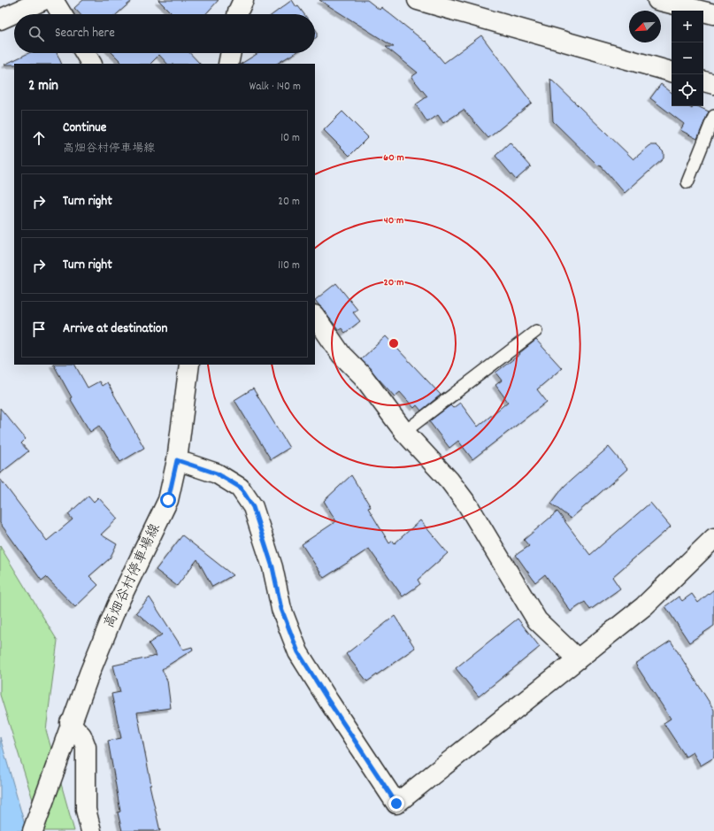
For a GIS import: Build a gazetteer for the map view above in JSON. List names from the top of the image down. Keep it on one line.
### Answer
{"streets":{"main road":["高畑谷村停車場線"]},"north":"bottom left","page":{"map_buttons":["+","−"],"search":"Search here","heading":["2 min","Walk · 140 m"],"list":[["Continue","高畑谷村停車場線","10 m"],["Turn right","20 m"],["Turn right","110 m"],"Arrive at destination"]},"rings":["60 m","40 m","20 m"]}
